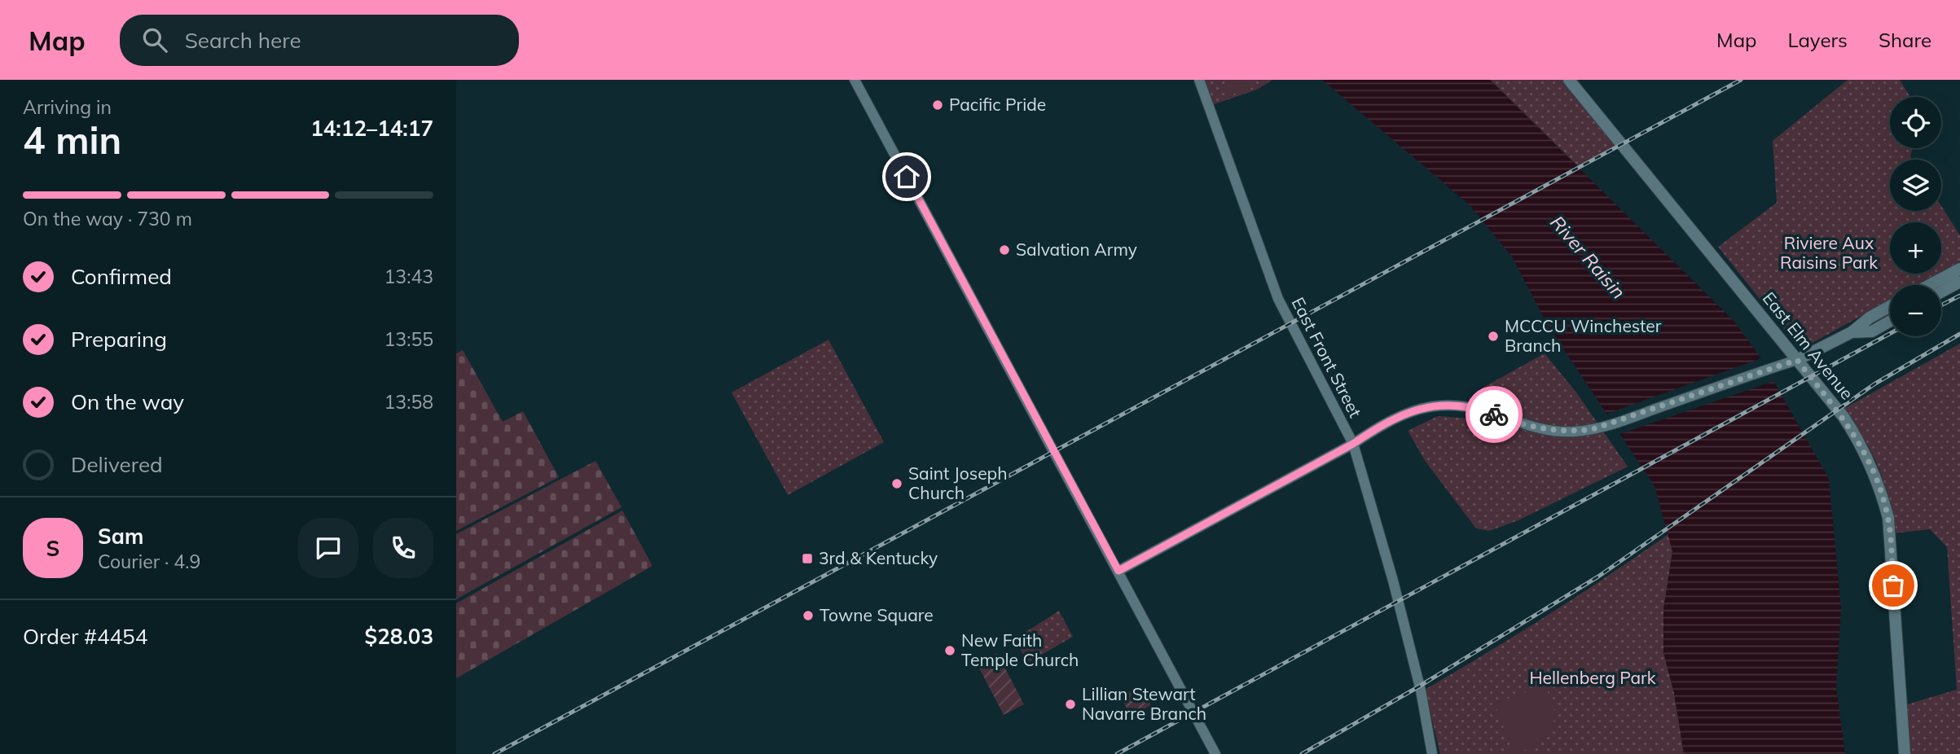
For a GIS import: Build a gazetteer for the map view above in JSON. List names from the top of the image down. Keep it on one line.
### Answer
{"streets":{"main road":["East Elm Avenue"],"street":["East Front Street"]},"water":["River Raisin"],"parks":["Riviere Aux Raisins Park","Hellenberg Park"],"places":{"other":["Pacific Pride","Salvation Army","MCCCU Winchester Branch","Saint Joseph Church","Towne Square","New Faith Temple Church","Lillian Stewart Navarre Branch"],"transit":["3rd & Kentucky"]},"page":{"header":"Map","search":"Search here","nav":["Map","Layers","Share"],"heading":["4 min","Arriving in","14:12–14:17"],"panel":["Sam","Courier · 4.9","Order #4454","$28.03"],"map_buttons":["+","−"],"bar":"On the way · 730 m","list":[["Confirmed","13:43"],["Preparing","13:55"],["On the way","13:58"],"Delivered"],"round":"S"}}
